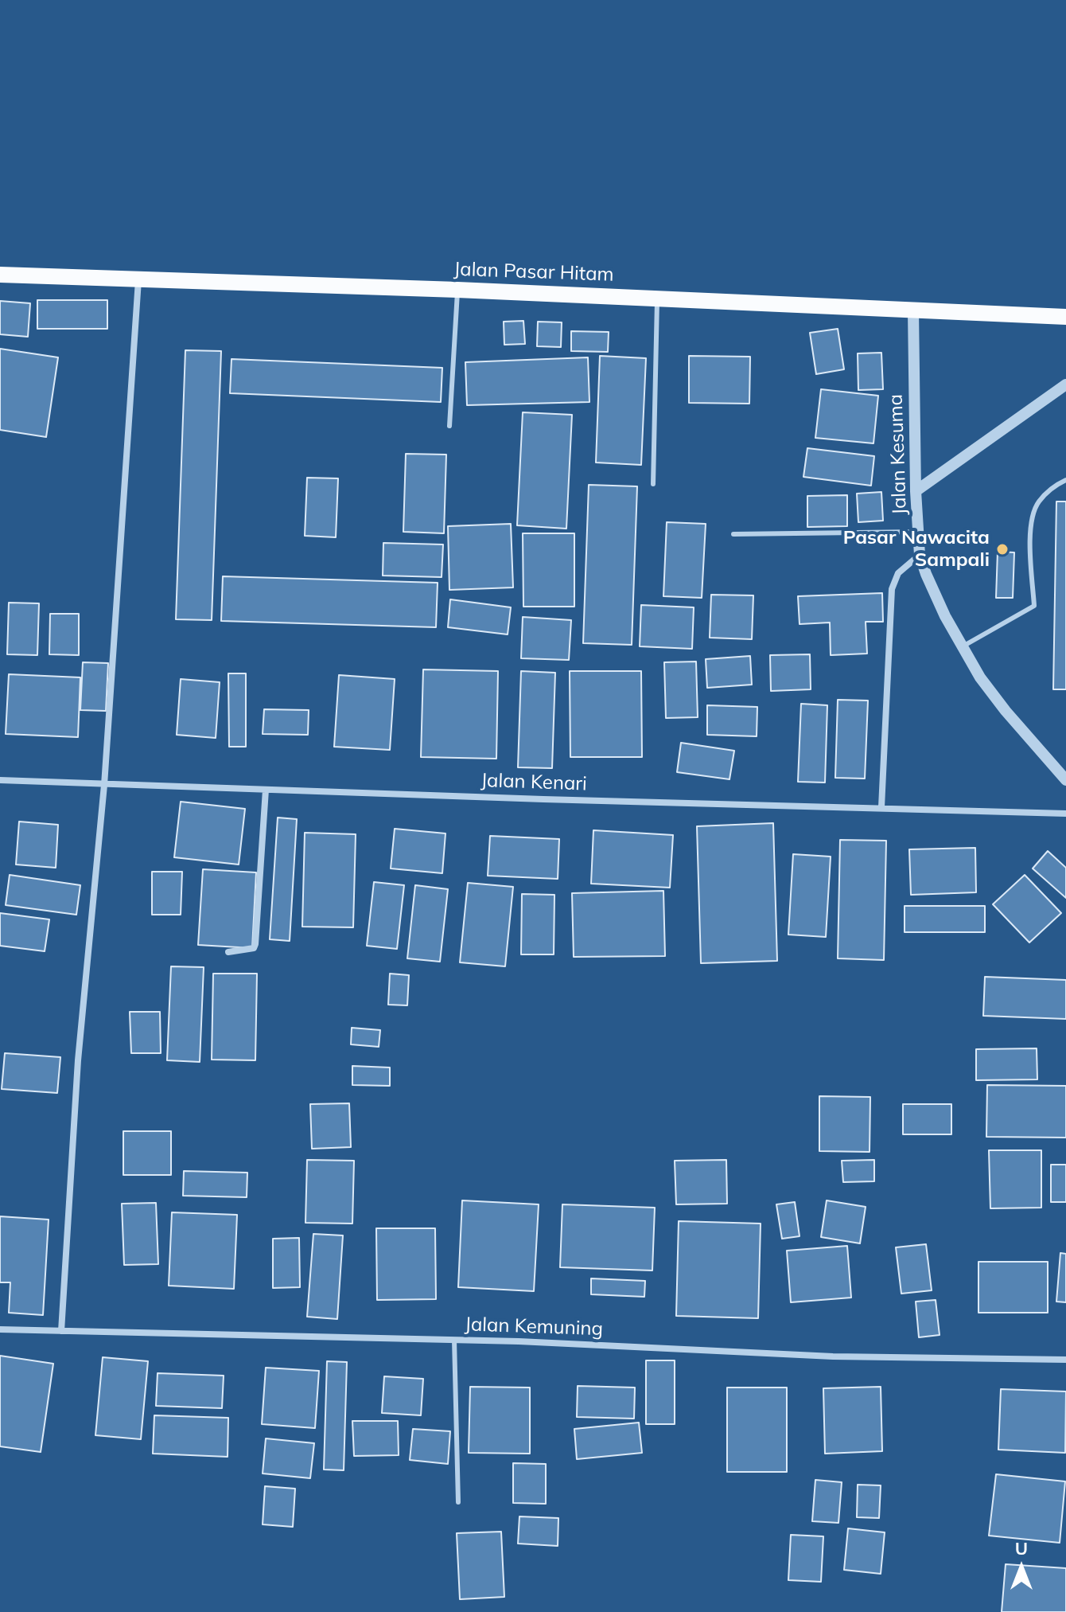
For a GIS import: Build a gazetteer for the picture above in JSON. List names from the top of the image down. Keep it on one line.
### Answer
{"streets":{"main road":["Jalan Pasar Hitam"],"street":["Jalan Kesuma","Jalan Kenari","Jalan Kemuning"]},"crossings":[["Jalan Pasar Hitam","Jalan Kesuma"]],"places":["Pasar Nawacita Sampali"],"north":"top"}
